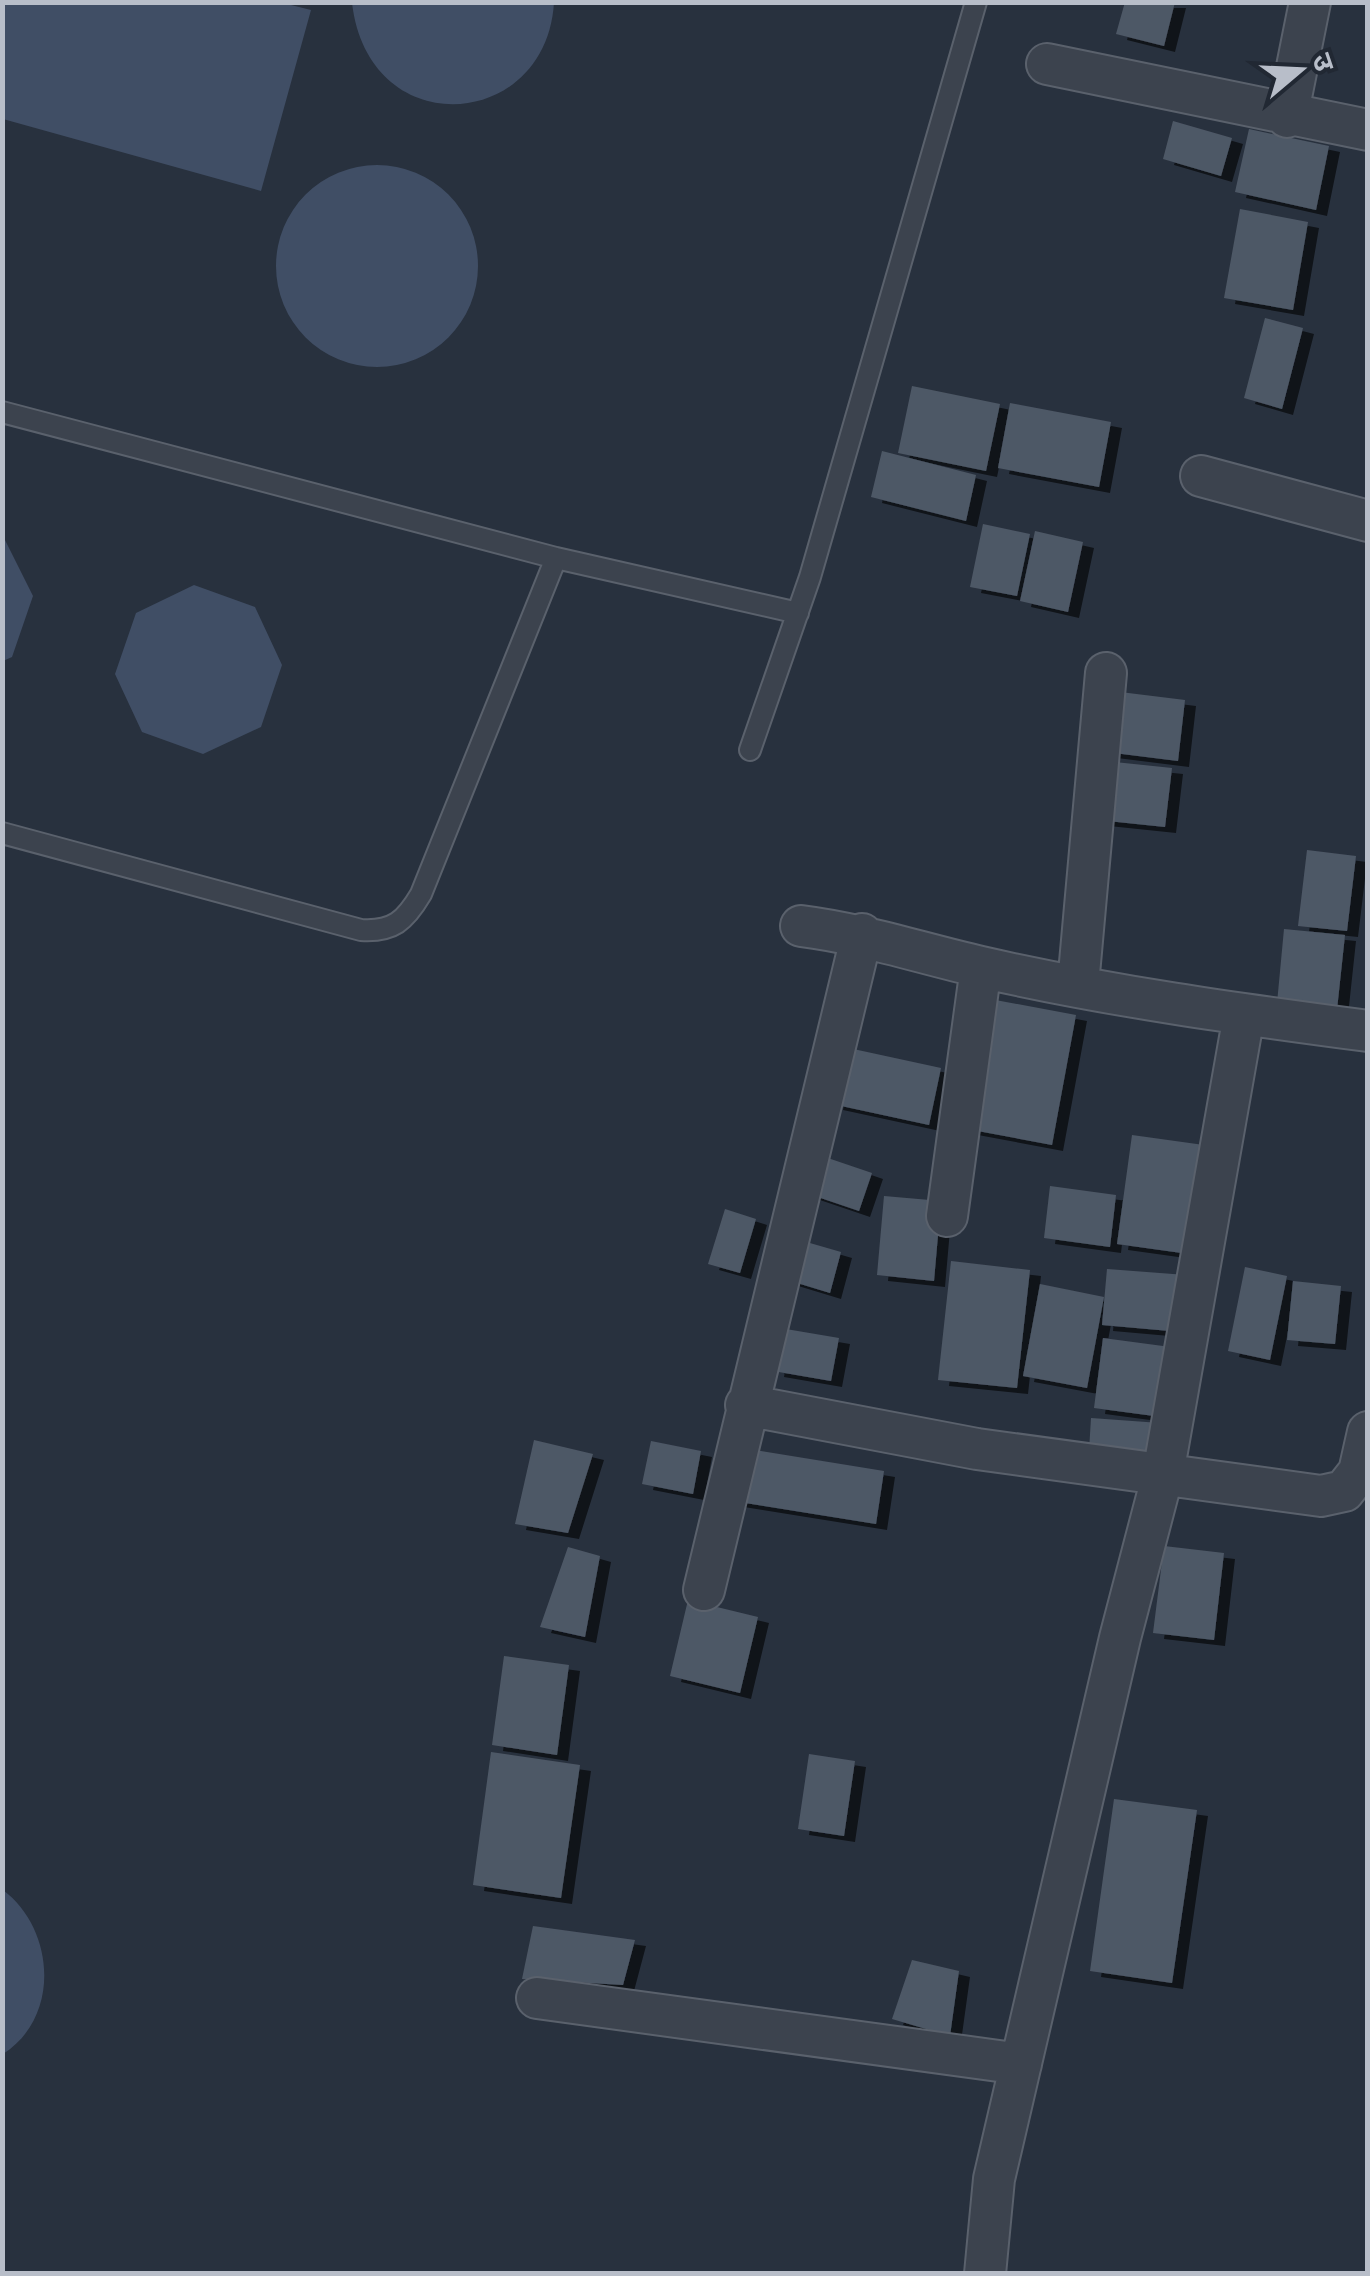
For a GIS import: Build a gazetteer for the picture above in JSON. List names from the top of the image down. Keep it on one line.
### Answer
{"north":"right"}
